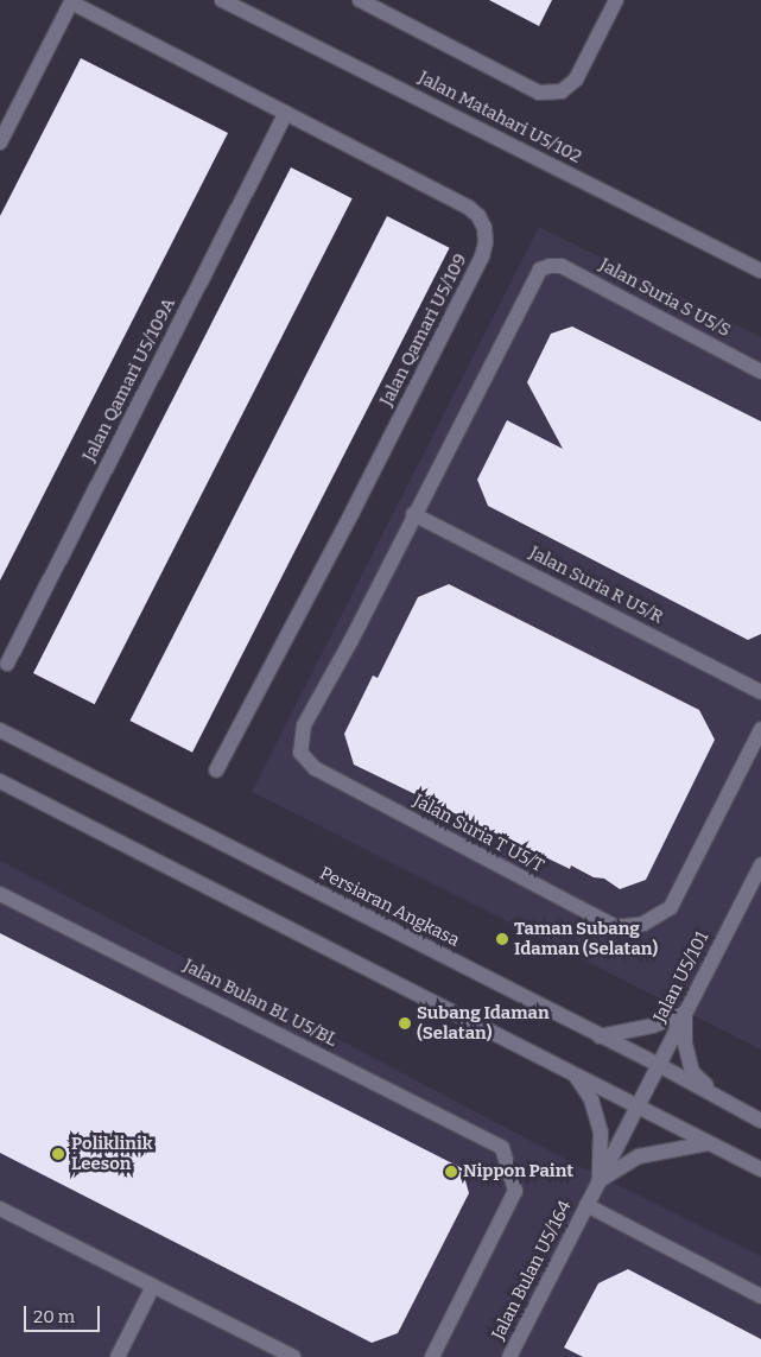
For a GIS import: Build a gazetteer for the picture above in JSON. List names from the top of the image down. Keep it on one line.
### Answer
{"streets":{"street":["Jalan Matahari U5/102","Jalan Suria S U5/S","Jalan Qamari U5/109","Jalan Qamari U5/109A","Jalan Suria R U5/R","Jalan Suria T U5/T","Persiaran Angkasa","Jalan U5/101","Jalan Bulan BL U5/BL","Jalan Bulan U5/164"]},"crossings":[["Jalan Suria S U5/S","Jalan Suria R U5/R"],["Jalan Suria S U5/S","Jalan Suria T U5/T"],["Jalan Qamari U5/109","Jalan Qamari U5/109A"],["Jalan Suria R U5/R","Jalan Suria T U5/T"],["Persiaran Angkasa","Jalan U5/101"],["Jalan U5/101","Jalan Bulan U5/164"]],"places":["Taman Subang Idaman (Selatan)","Subang Idaman (Selatan)","Poliklinik Leeson","Nippon Paint"],"scale_bar":"20 m"}
